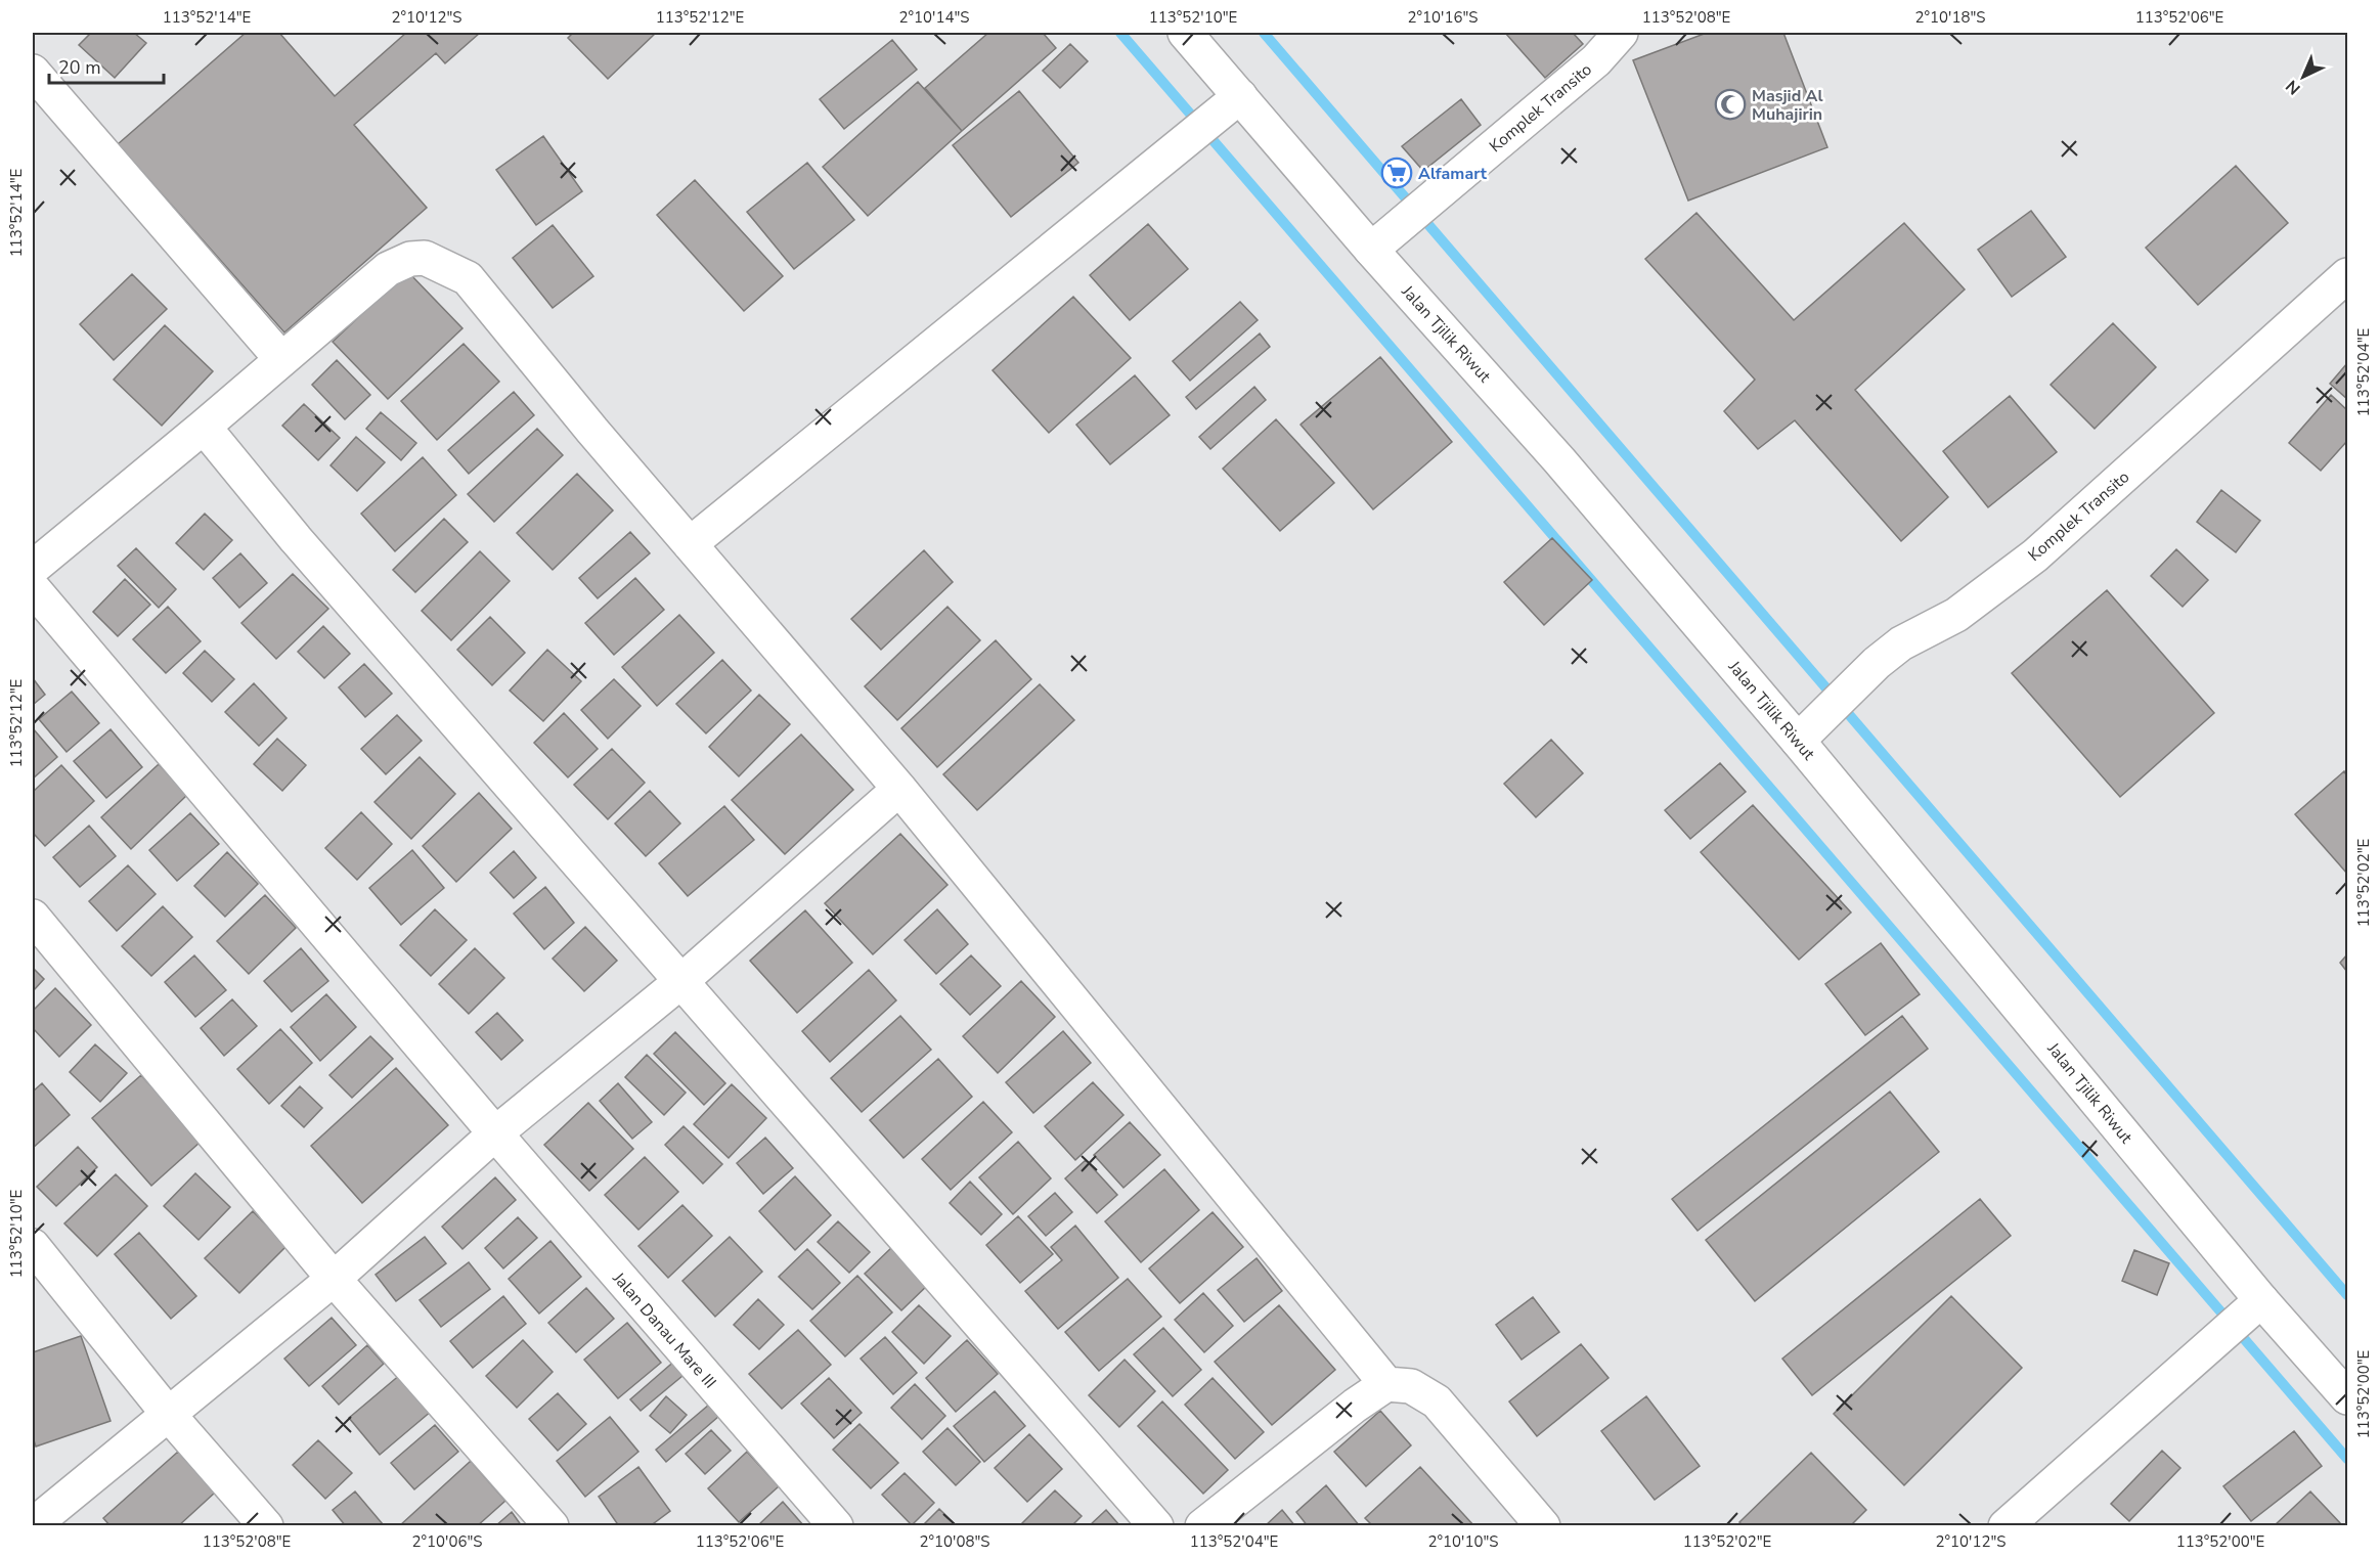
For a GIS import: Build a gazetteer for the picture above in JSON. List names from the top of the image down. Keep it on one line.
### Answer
{"streets":{"main road":["Komplek Transito","Jalan Tjilik Riwut","Jalan Danau Mare III"]},"crossings":[["Komplek Transito","Jalan Tjilik Riwut"]],"places":{"mosque":["Masjid Al Muhajirin"],"supermarket":["Alfamart"]},"scale_bar":"20 m","north":"bottom left","coordinates":["113°52'14\"E","2°10'12\"S","113°52'12\"E","2°10'14\"S","113°52'10\"E","2°10'16\"S","113°52'08\"E","2°10'18\"S","113°52'06\"E","113°52'04\"E","113°52'02\"E","113°52'00\"E","2°10'06\"S","2°10'08\"S","2°10'10\"S"]}
